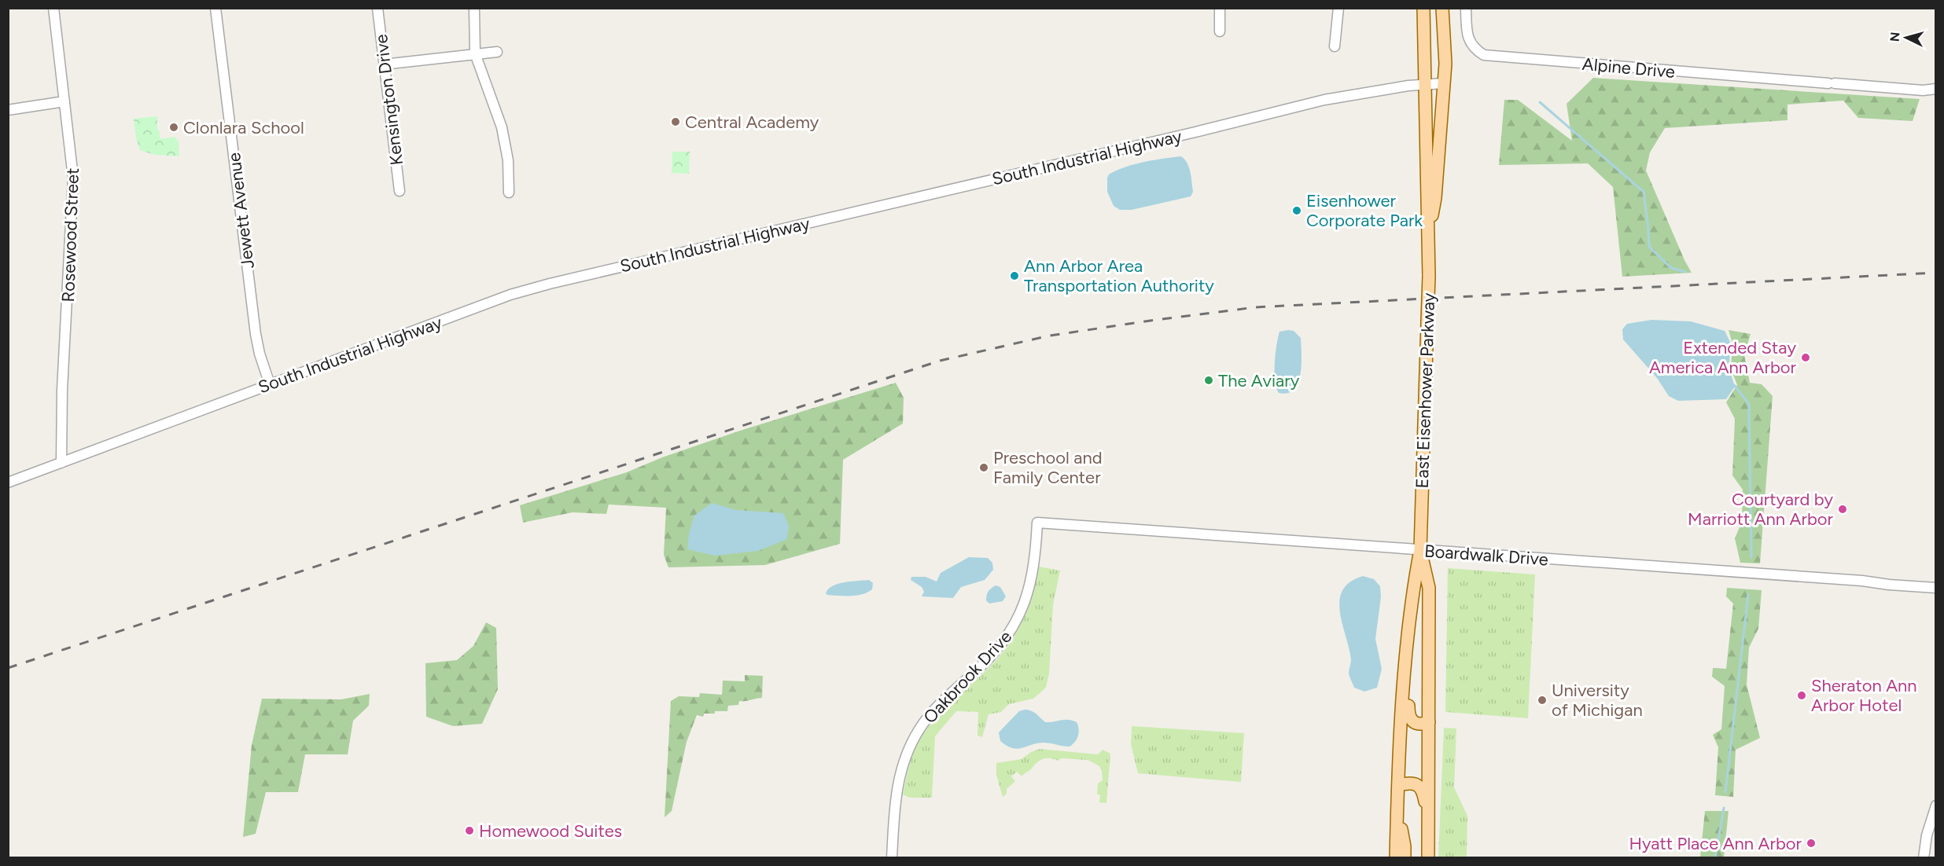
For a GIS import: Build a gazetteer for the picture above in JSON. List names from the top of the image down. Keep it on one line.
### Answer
{"streets":{"main road":["East Eisenhower Parkway"],"street":["Alpine Drive","Kensington Drive","South Industrial Highway","Jewett Avenue","Rosewood Street","Boardwalk Drive","Oakbrook Drive"]},"crossings":[["South Industrial Highway","Jewett Avenue"],["South Industrial Highway","Rosewood Street"],["South Industrial Highway","East Eisenhower Parkway"],["East Eisenhower Parkway","Boardwalk Drive"],["Boardwalk Drive","Oakbrook Drive"]],"places":["Central Academy","Clonlara School","Eisenhower Corporate Park","Ann Arbor Area Transportation Authority","Extended Stay America Ann Arbor","The Aviary","Preschool and Family Center","Courtyard by Marriott Ann Arbor","Sheraton Ann Arbor Hotel","University of Michigan","Homewood Suites","Hyatt Place Ann Arbor"],"north":"left"}
